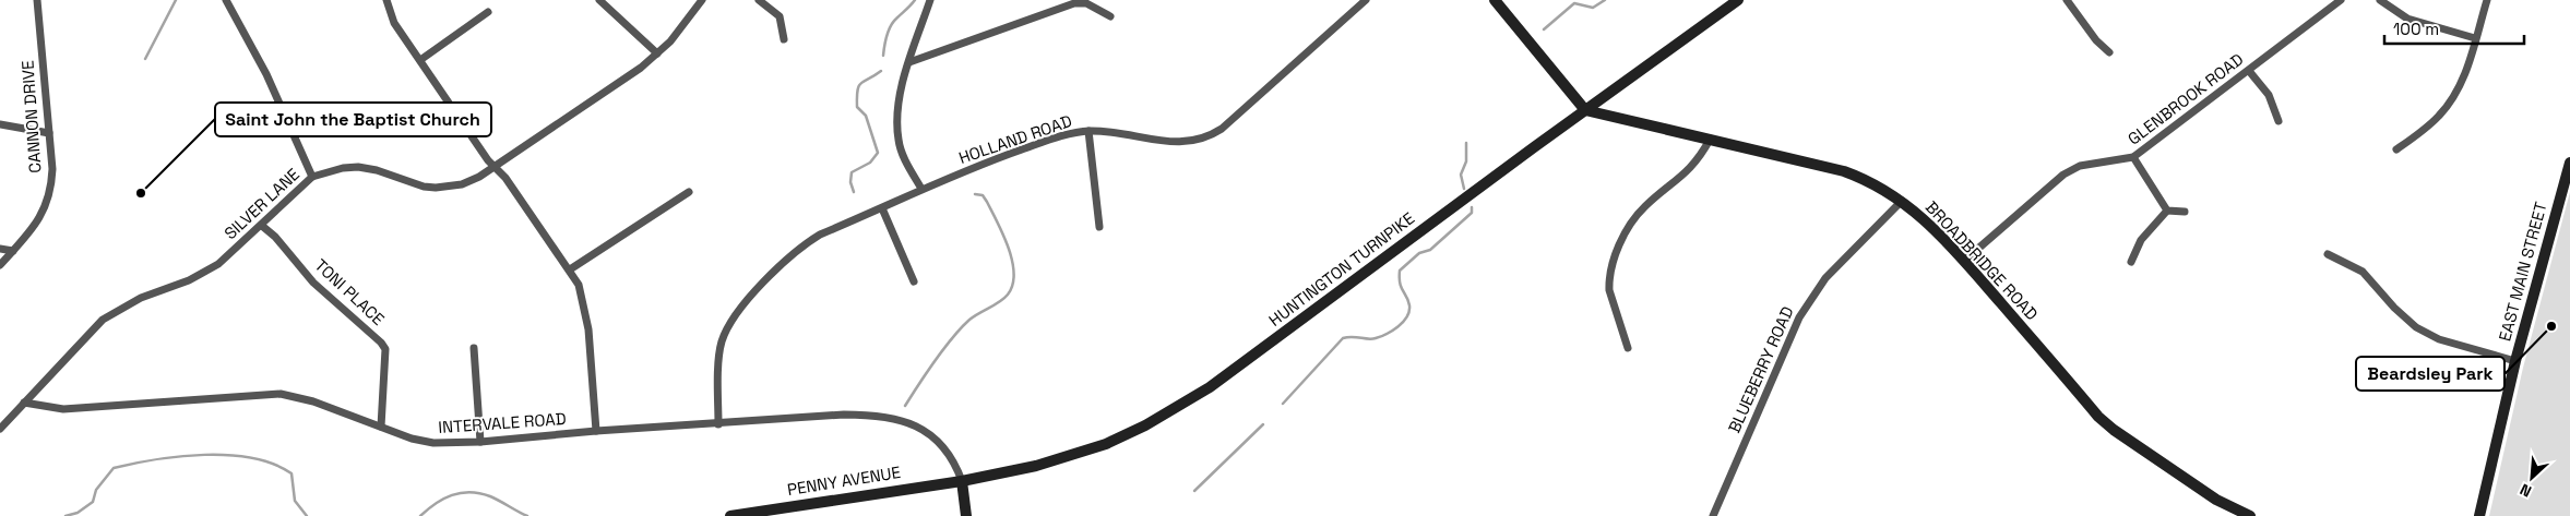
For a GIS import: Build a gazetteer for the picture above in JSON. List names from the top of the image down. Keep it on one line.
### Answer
{"streets":{"main road":["BROADBRIDGE ROAD","HUNTINGTON TURNPIKE","EAST MAIN STREET","PENNY AVENUE"],"street":["GLENBROOK ROAD","CANNON DRIVE","HOLLAND ROAD","SILVER LANE","TONI PLACE","BLUEBERRY ROAD","INTERVALE ROAD"]},"crossings":[["GLENBROOK ROAD","BROADBRIDGE ROAD"],["HOLLAND ROAD","INTERVALE ROAD"],["SILVER LANE","TONI PLACE"],["SILVER LANE","INTERVALE ROAD"],["BROADBRIDGE ROAD","HUNTINGTON TURNPIKE"],["BROADBRIDGE ROAD","BLUEBERRY ROAD"],["HUNTINGTON TURNPIKE","INTERVALE ROAD"],["HUNTINGTON TURNPIKE","PENNY AVENUE"],["TONI PLACE","INTERVALE ROAD"],["INTERVALE ROAD","PENNY AVENUE"]],"places":["Saint John the Baptist Church","Beardsley Park"],"scale_bar":"100 m","north":"bottom left"}
